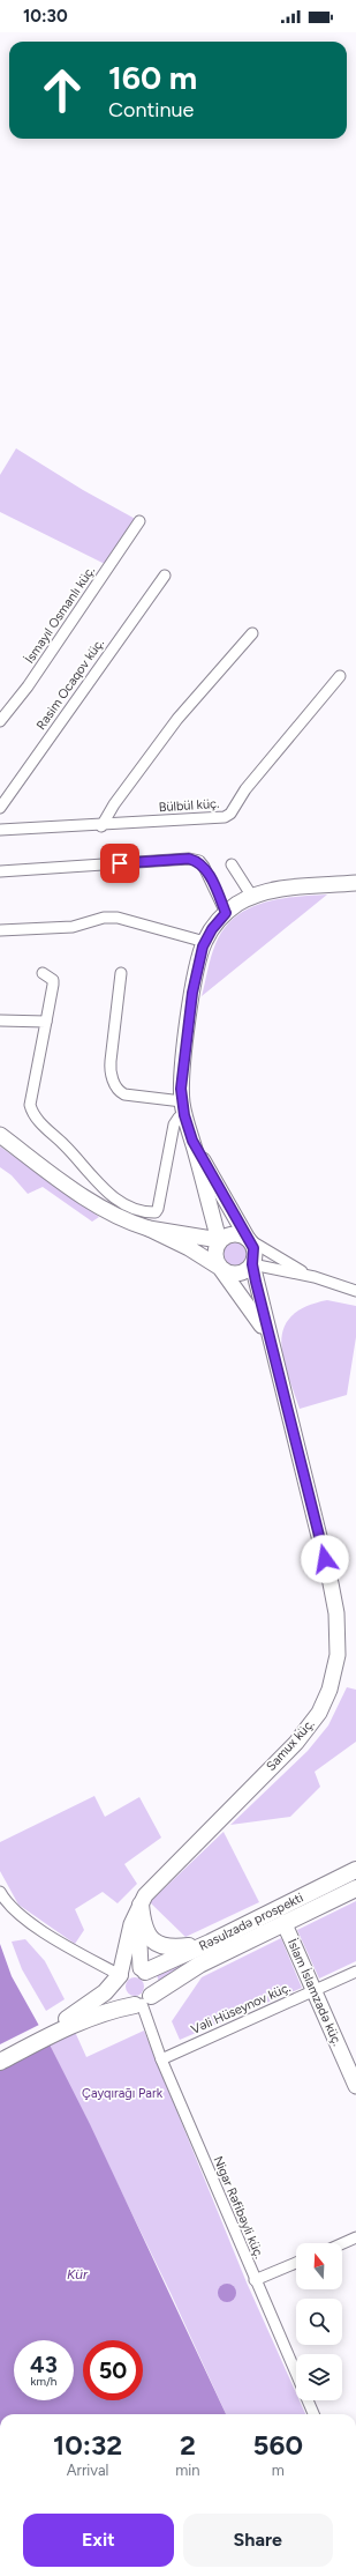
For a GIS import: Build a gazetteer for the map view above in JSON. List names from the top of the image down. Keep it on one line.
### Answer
{"streets":{"main road":["Samux küç.","Rəsulzadə prospekti","İslam İslamzadə küç."],"street":["İsmayıl Osmanlı küç.","Rasim Ocaqov küç.","Bülbül küç.","Vəli Hüseynov küç.","Nigar Rəfibəyli küç."]},"crossings":[["Samux küç.","Rəsulzadə prospekti"],["Samux küç.","Nigar Rəfibəyli küç."],["Rəsulzadə prospekti","İslam İslamzadə küç."],["Rəsulzadə prospekti","Nigar Rəfibəyli küç."],["İslam İslamzadə küç.","Vəli Hüseynov küç."],["Vəli Hüseynov küç.","Nigar Rəfibəyli küç."]],"water":["Kür"],"parks":["Çayqırağı Park"],"north":"top","page":{"status":"10:30","turn":["160 m","Continue"],"speed":"43 km/h","limit":"50","eta":["10:32","Arrival","2","min","560","m"],"buttons":["Exit","Share"]}}
